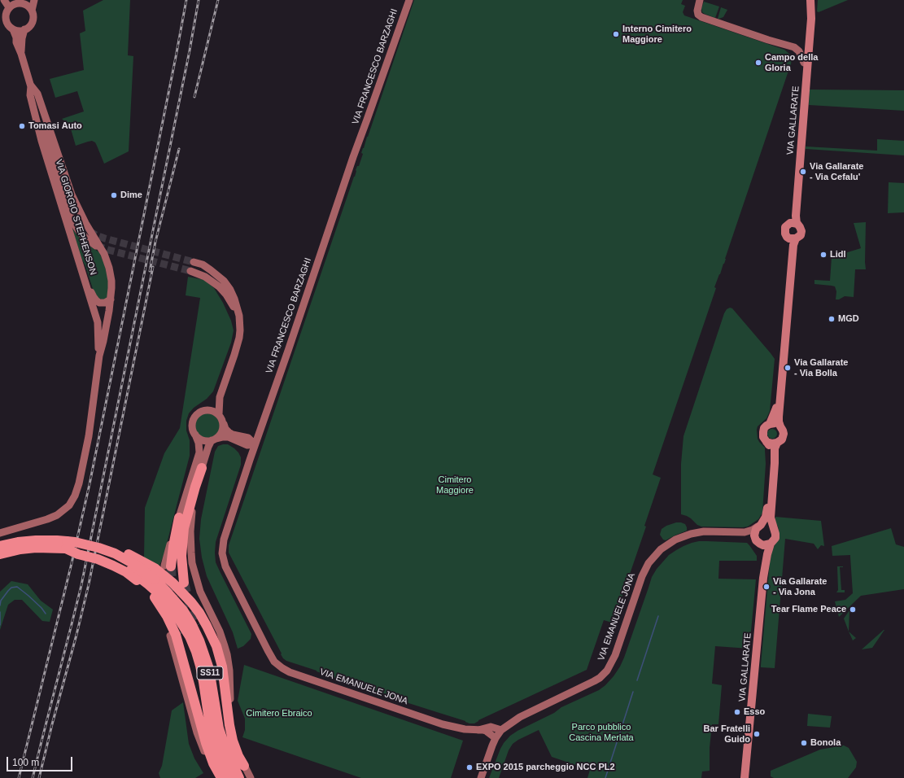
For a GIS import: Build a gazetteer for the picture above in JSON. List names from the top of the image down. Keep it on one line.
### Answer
{"streets":{"highway":["SS11"],"main road":["VIA GALLARATE"],"street":["VIA FRANCESCO BARZAGHI","VIA GIORGIO STEPHENSON","VIA EMANUELE JONA"]},"crossings":[["VIA FRANCESCO BARZAGHI","VIA EMANUELE JONA"],["VIA GALLARATE","VIA EMANUELE JONA"]],"parks":["Cimitero Maggiore","Cimitero Ebraico","Parco pubblico Cascina Merlata"],"places":["Interno Cimitero Maggiore","Campo della Gloria","Tomasi Auto","Via Gallarate - Via Cefalu'","Dime","Lidl","MGD","Via Gallarate - Via Bolla","Via Gallarate - Via Jona","Tear Flame Peace","Esso","Bar Fratelli Guido","Bonola","EXPO 2015 parcheggio NCC PL2"],"scale_bar":"100 m"}
